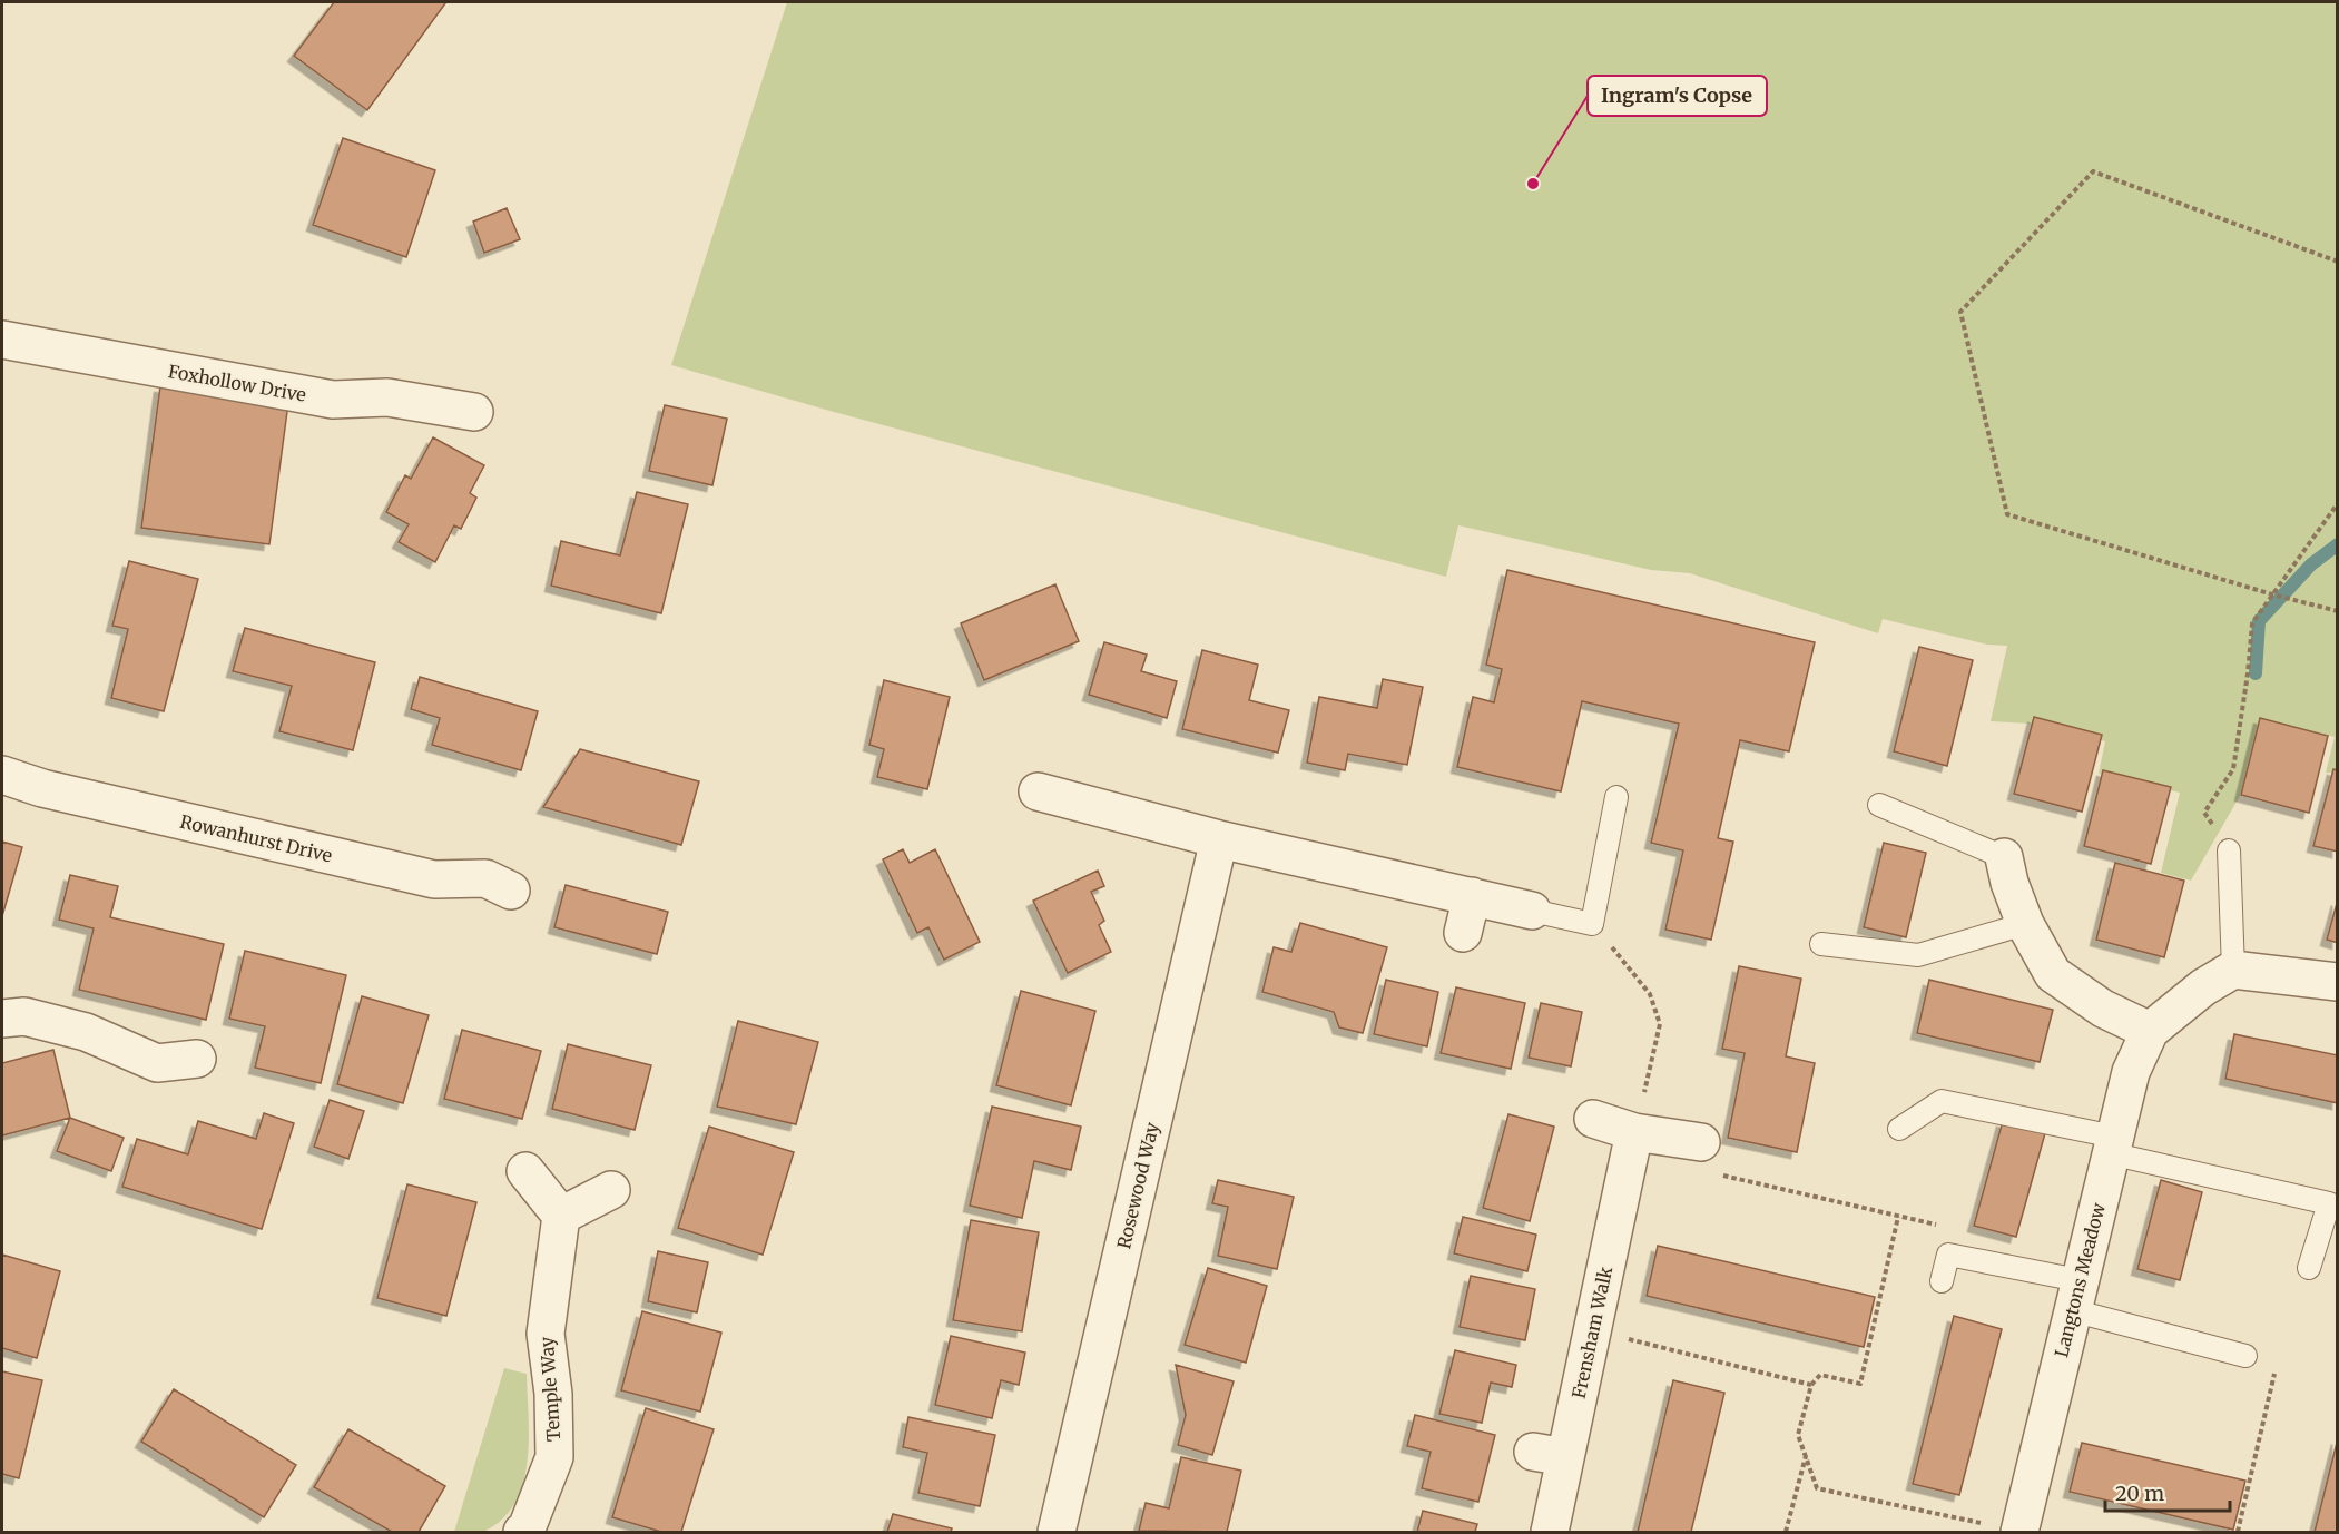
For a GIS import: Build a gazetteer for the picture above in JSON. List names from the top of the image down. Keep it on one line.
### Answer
{"streets":{"street":["Foxhollow Drive","Rowanhurst Drive","Rosewood Way","Langtons Meadow","Frensham Walk","Temple Way"]},"places":["Ingram's Copse"],"scale_bar":"20 m"}
